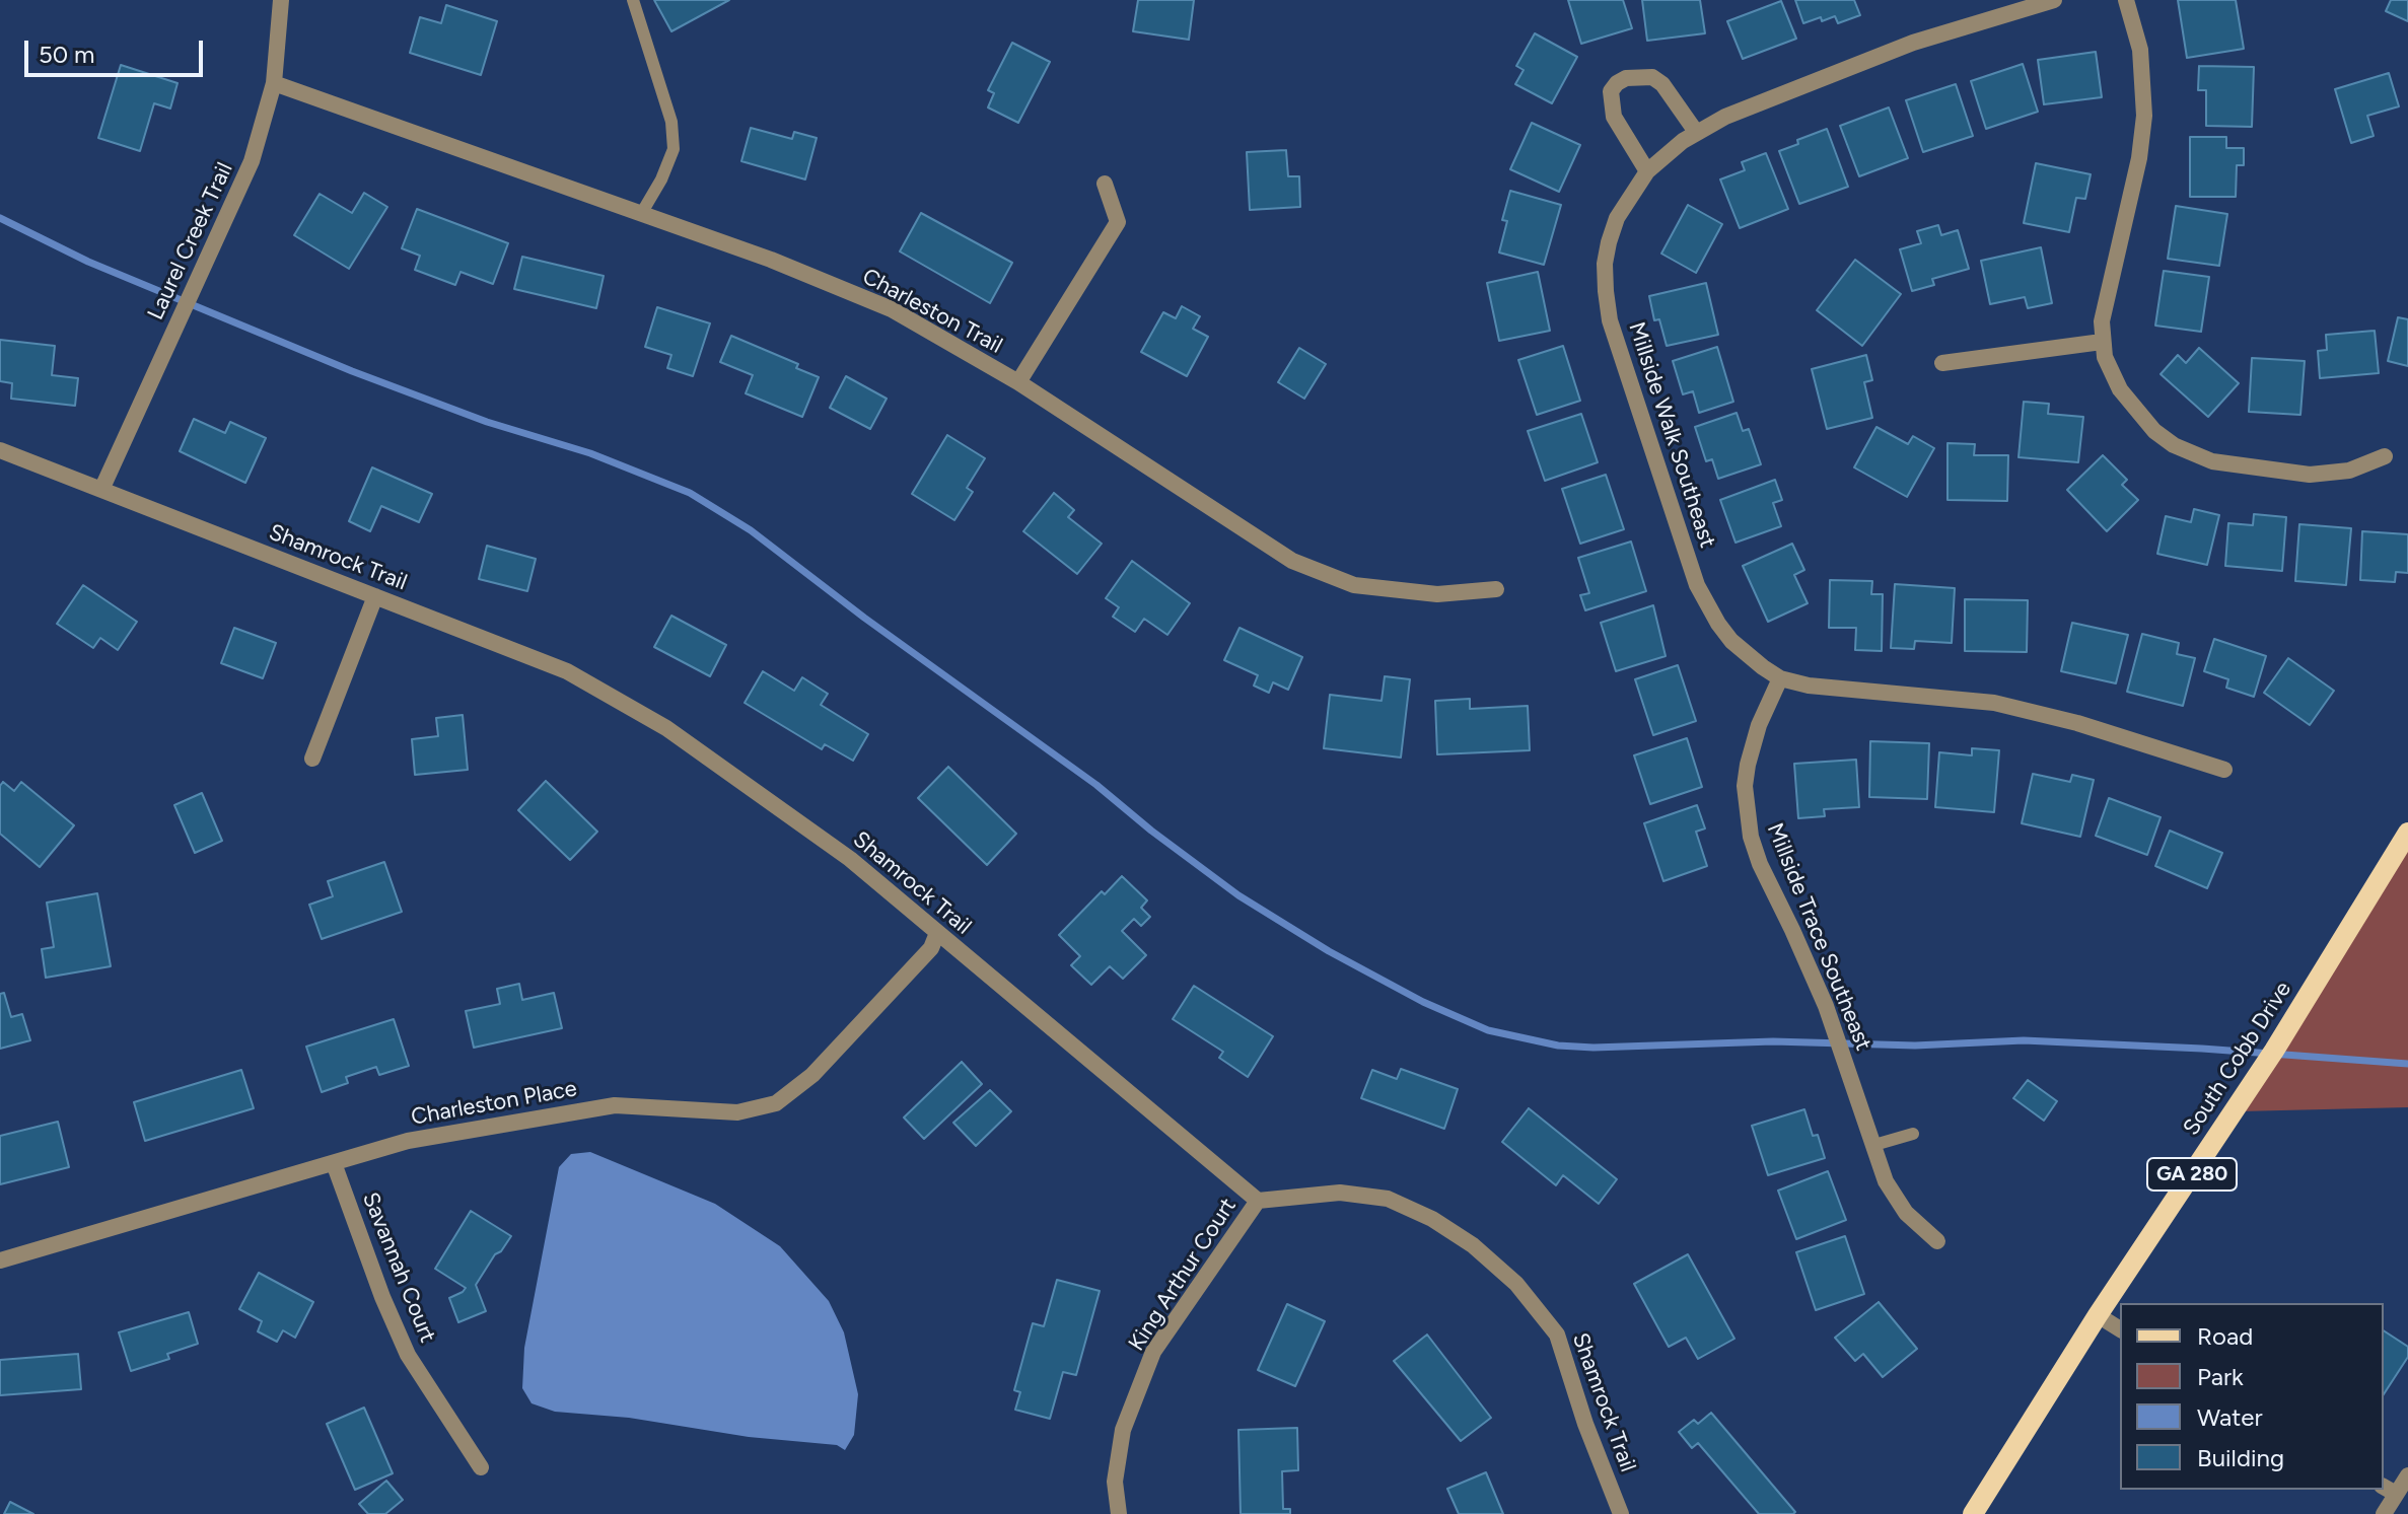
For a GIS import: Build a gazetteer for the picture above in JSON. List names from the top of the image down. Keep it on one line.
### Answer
{"streets":{"main road":["South Cobb Drive","GA 280"],"street":["Laurel Creek Trail","Charleston Trail","Millside Walk Southeast","Shamrock Trail","Millside Trace Southeast","Charleston Place","Savannah Court","King Arthur Court"]},"crossings":[["Laurel Creek Trail","Charleston Trail"],["Laurel Creek Trail","Shamrock Trail"],["Millside Walk Southeast","Millside Trace Southeast"],["Shamrock Trail","Charleston Place"],["Shamrock Trail","King Arthur Court"],["Charleston Place","Savannah Court"]],"legend":["Road","Park","Water","Building"],"scale_bar":"50 m"}
